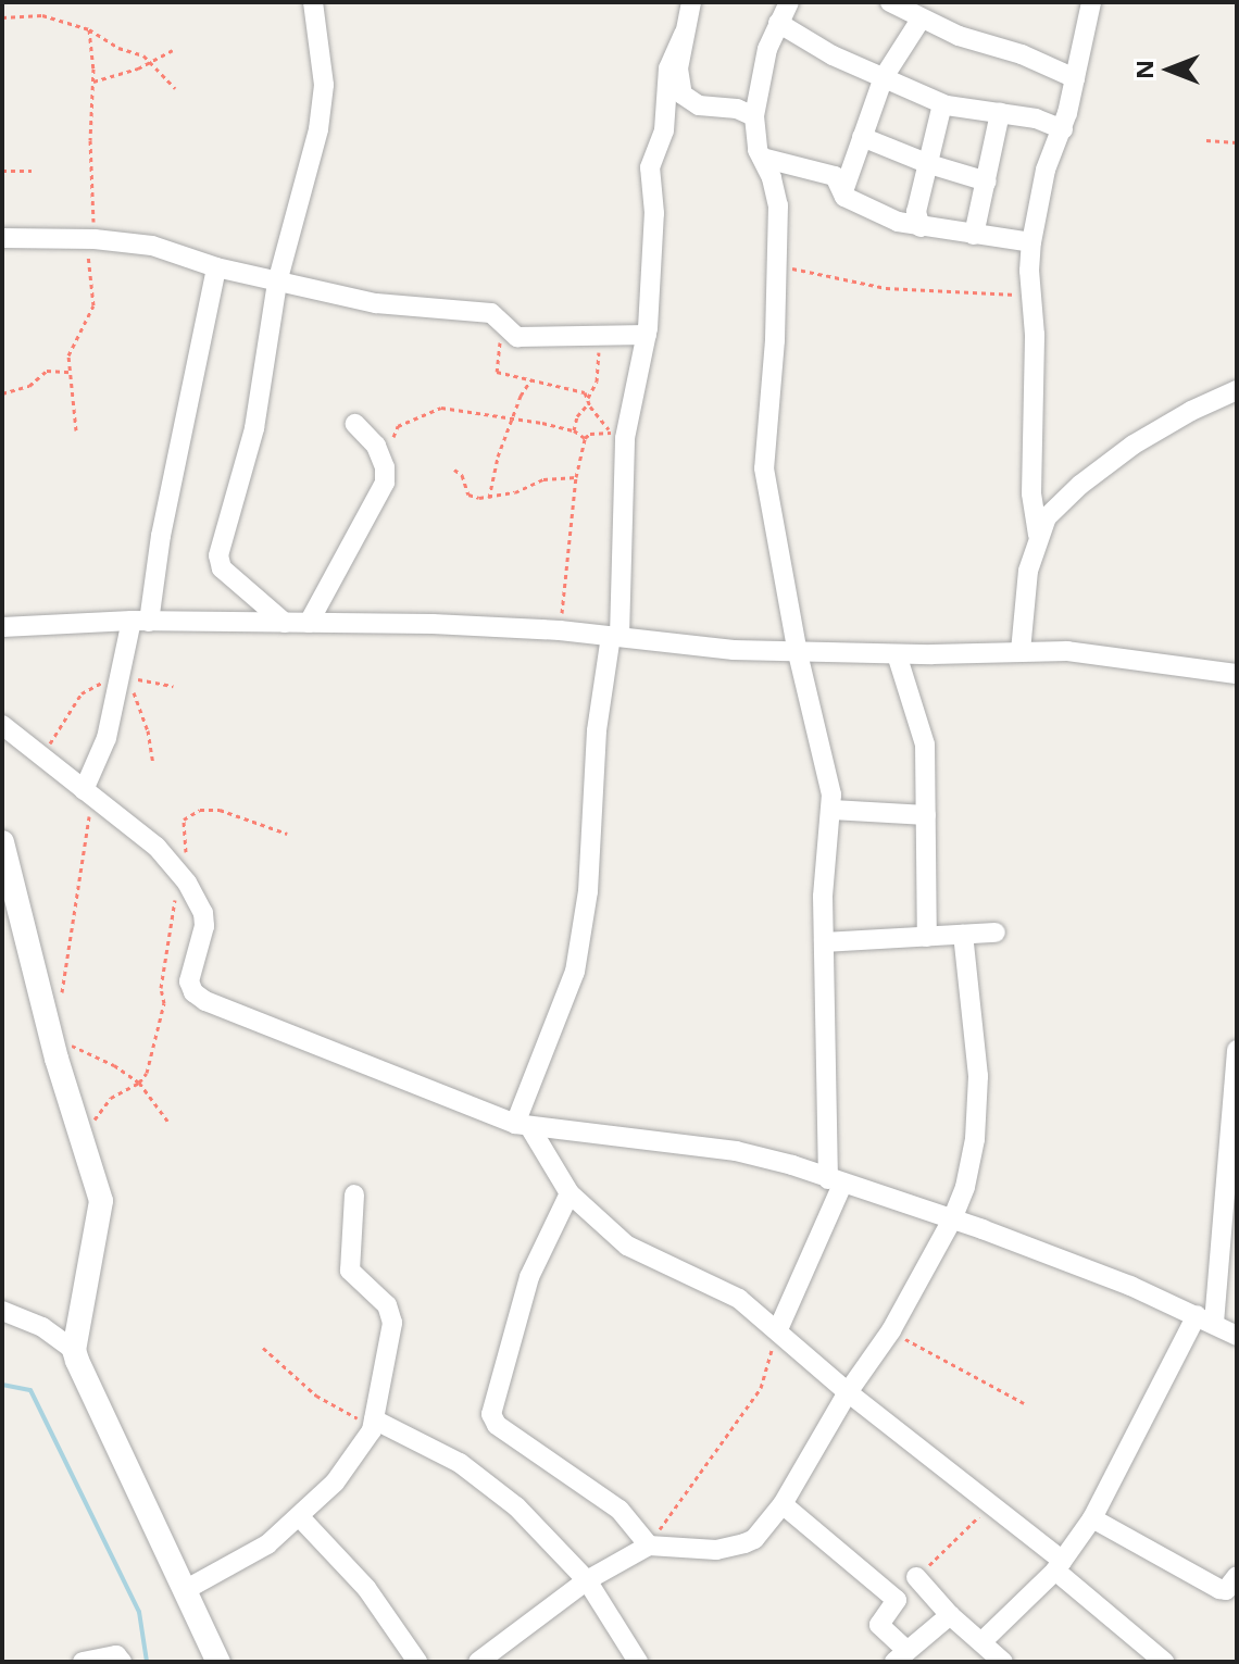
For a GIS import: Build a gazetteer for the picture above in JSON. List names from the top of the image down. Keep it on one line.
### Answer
{"north":"left"}
